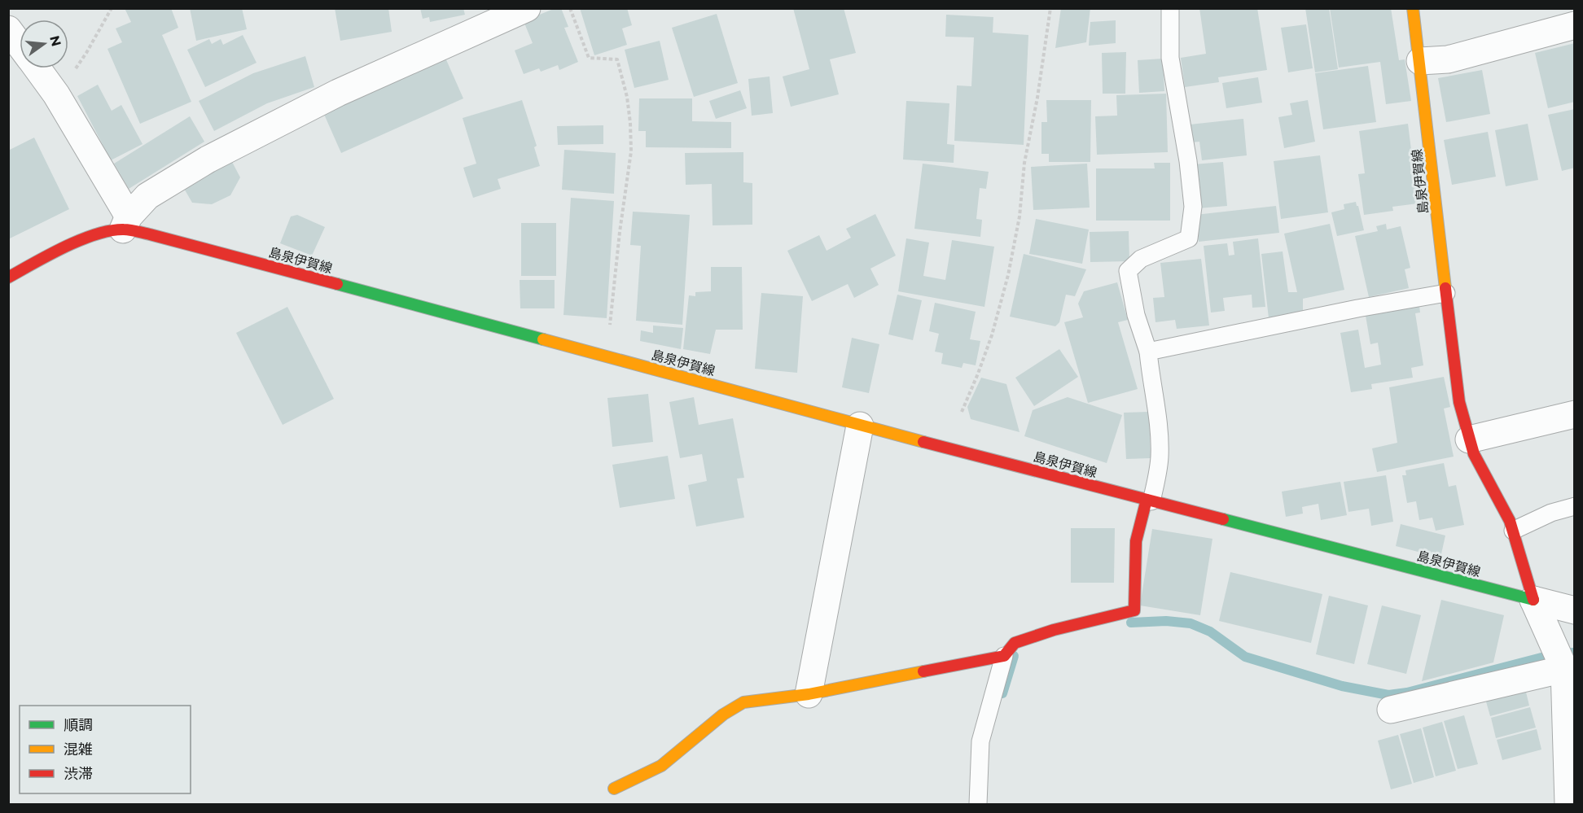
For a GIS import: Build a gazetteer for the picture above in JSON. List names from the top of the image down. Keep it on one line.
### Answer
{"streets":{"main road":["島泉伊賀線"]},"legend":["順調","混雑","渋滞"],"north":"right"}
